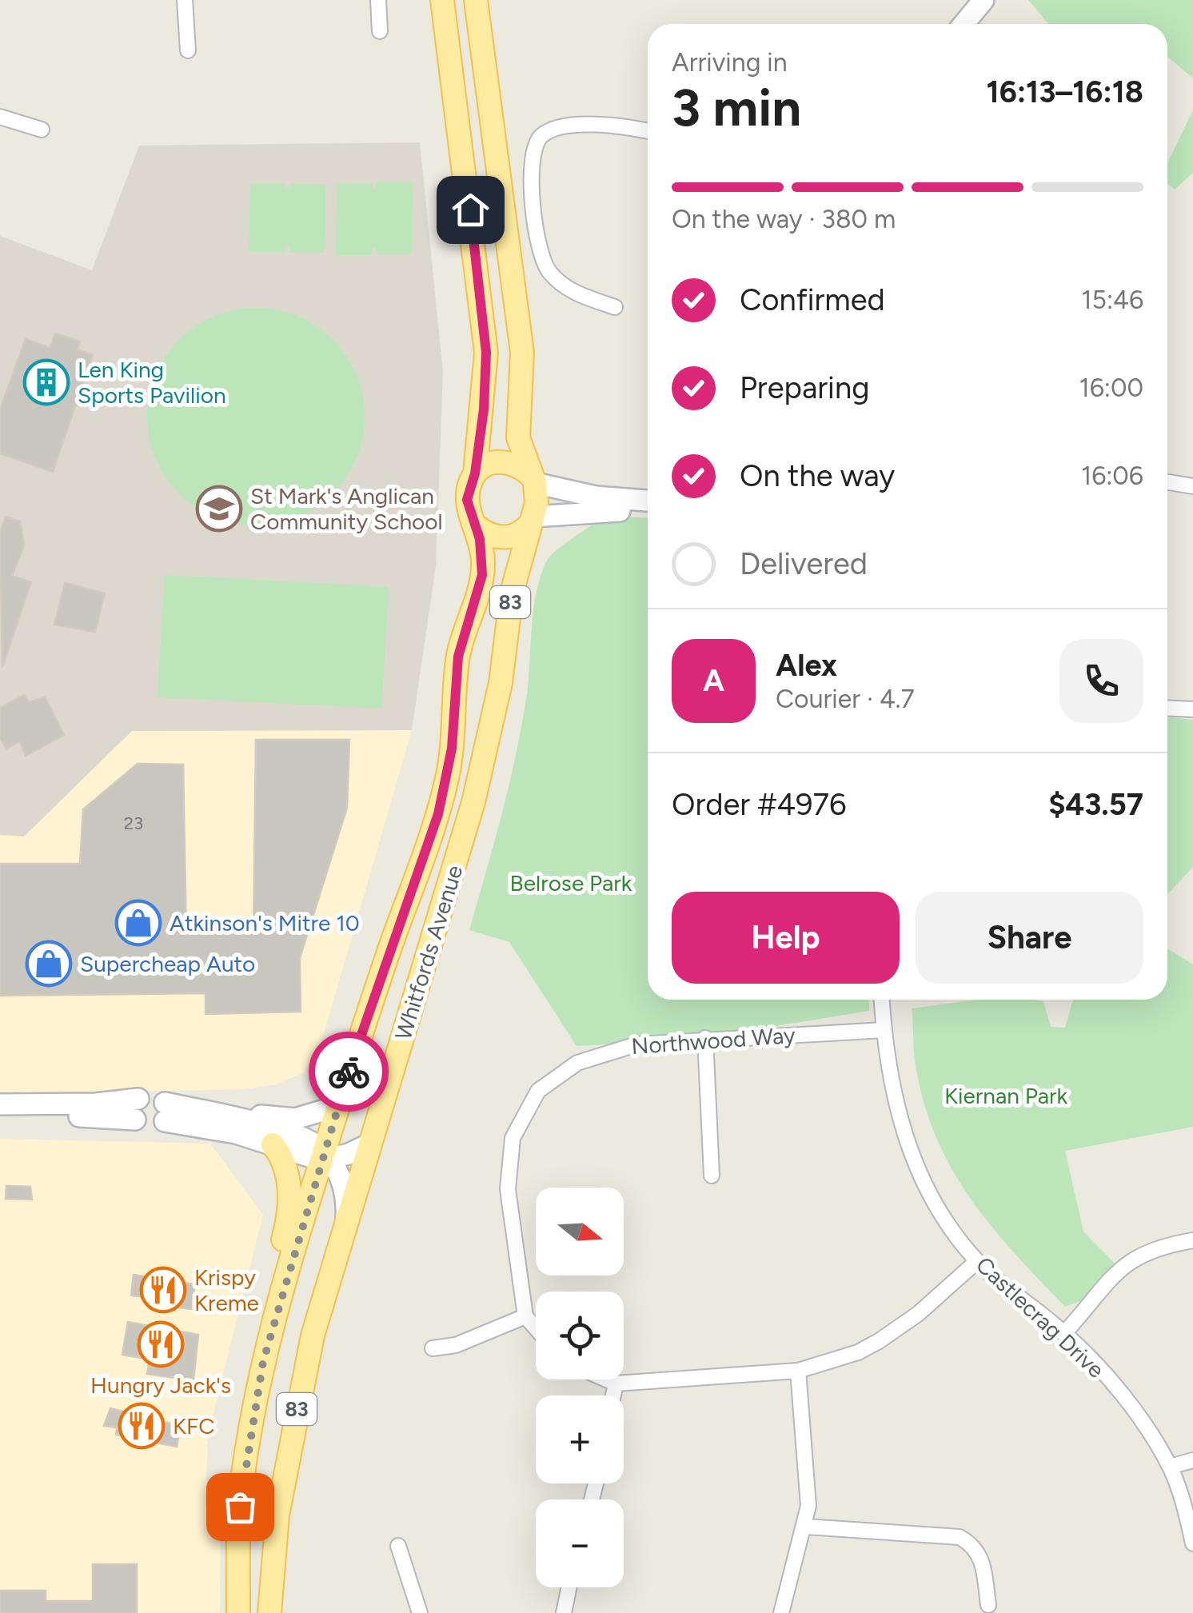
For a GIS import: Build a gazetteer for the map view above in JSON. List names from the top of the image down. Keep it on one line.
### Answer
{"streets":{"main road":["83","Whitfords Avenue"],"street":["Northwood Way","Castlecrag Drive"]},"crossings":[["Northwood Way","Castlecrag Drive"]],"parks":["Belrose Park","Kiernan Park"],"places":{"building":["Len King Sports Pavilion"],"school or university":["St Mark's Anglican Community School"],"shop":["Atkinson's Mitre 10","Supercheap Auto"],"restaurant":["Krispy Kreme","Hungry Jack's","KFC"]},"house_numbers":["23"],"north":"right","page":{"heading":["3 min","Arriving in","16:13–16:18"],"panel":["Alex","Courier · 4.7","Order #4976","$43.57"],"bar":"On the way · 380 m","list":[["Confirmed","15:46"],["Preparing","16:00"],["On the way","16:06"],"Delivered"],"round":"A","buttons":["Help","Share"],"map_buttons":["+","−"]}}
